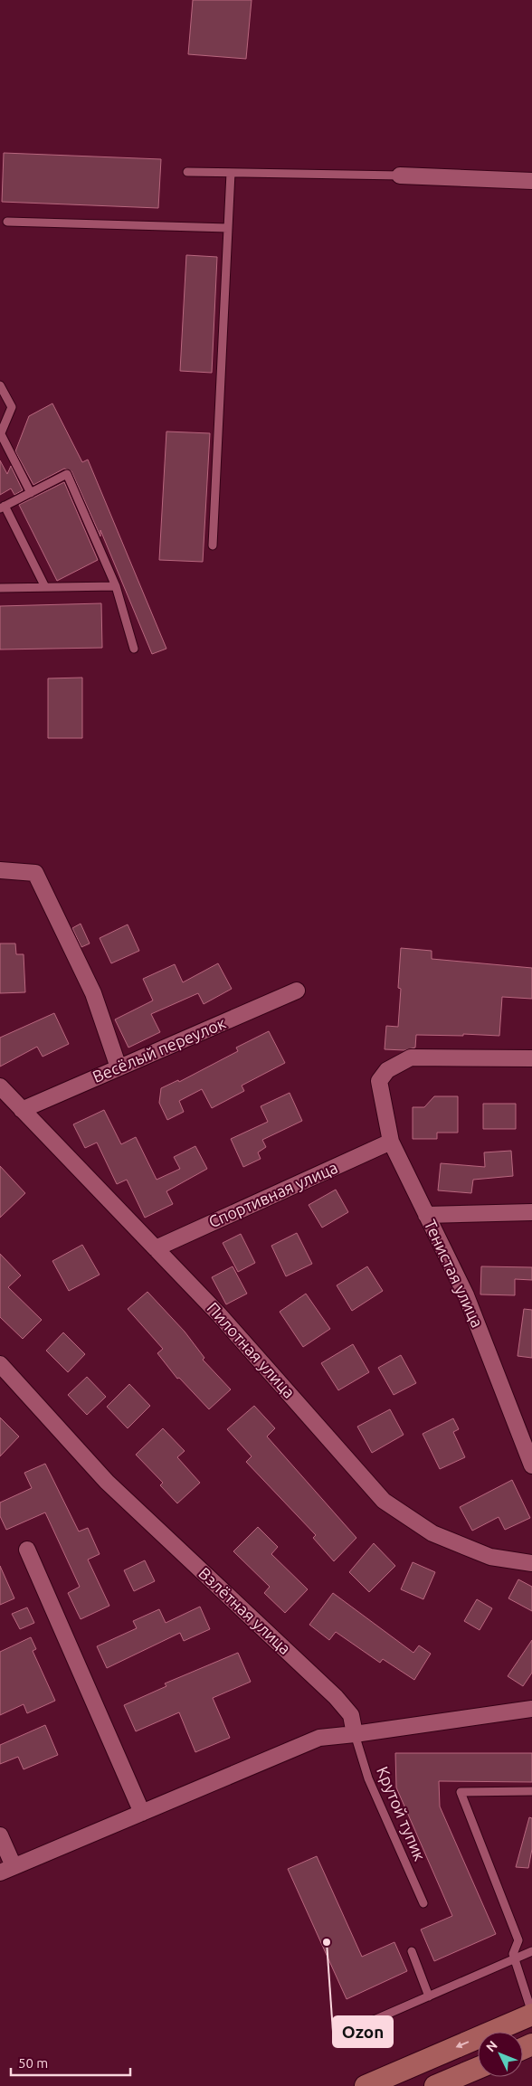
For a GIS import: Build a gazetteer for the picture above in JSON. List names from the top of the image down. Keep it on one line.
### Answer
{"streets":{"street":["Весёлый переулок","Спортивная улица","Тенистая улица","Пилотная улица","Взлётная улица"],"lane":["Крутой тупик"]},"crossings":[["Весёлый переулок","Пилотная улица"],["Спортивная улица","Тенистая улица"],["Спортивная улица","Пилотная улица"],["Взлётная улица","Крутой тупик"]],"places":["Ozon"],"scale_bar":"50 m","north":"top left"}
